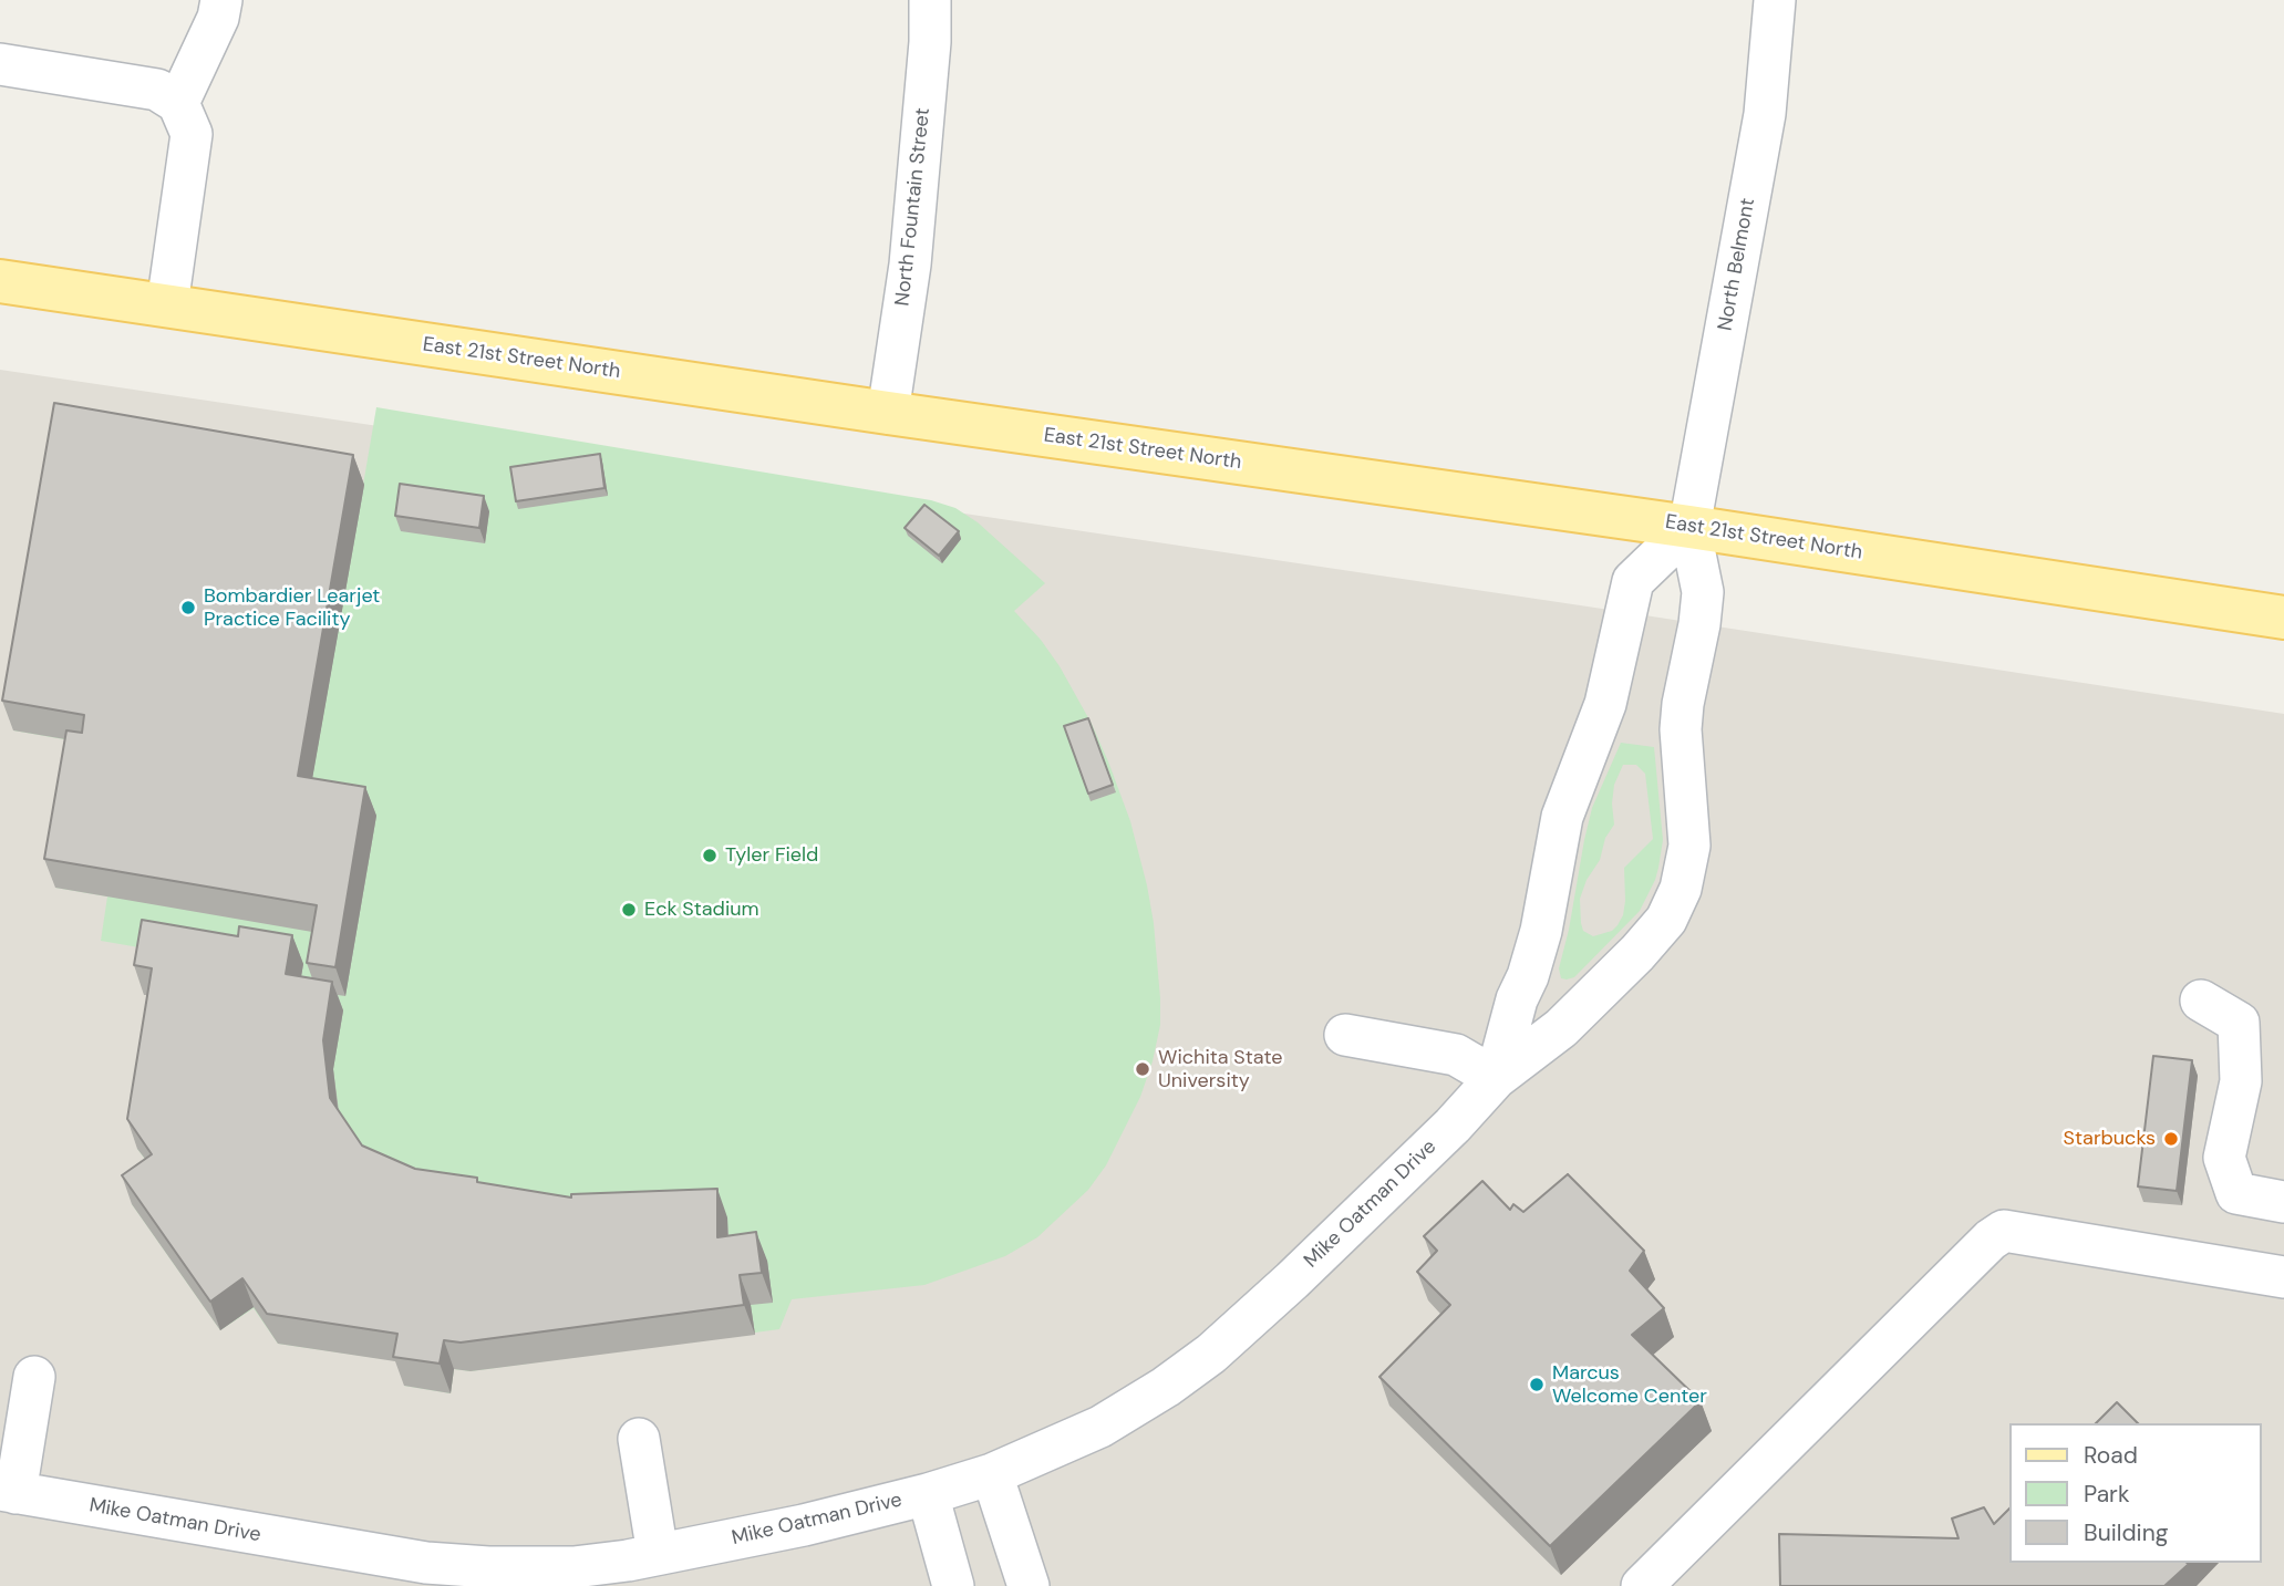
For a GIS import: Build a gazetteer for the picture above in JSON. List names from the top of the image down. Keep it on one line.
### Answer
{"streets":{"main road":["East 21st Street North"],"street":["North Fountain Street","North Belmont","Mike Oatman Drive"]},"crossings":[["North Fountain Street","East 21st Street North"],["North Belmont","East 21st Street North"],["North Belmont","Mike Oatman Drive"],["East 21st Street North","Mike Oatman Drive"]],"places":["Bombardier Learjet Practice Facility","Tyler Field","Eck Stadium","Wichita State University","Starbucks","Marcus Welcome Center"],"legend":["Road","Park","Building"]}
